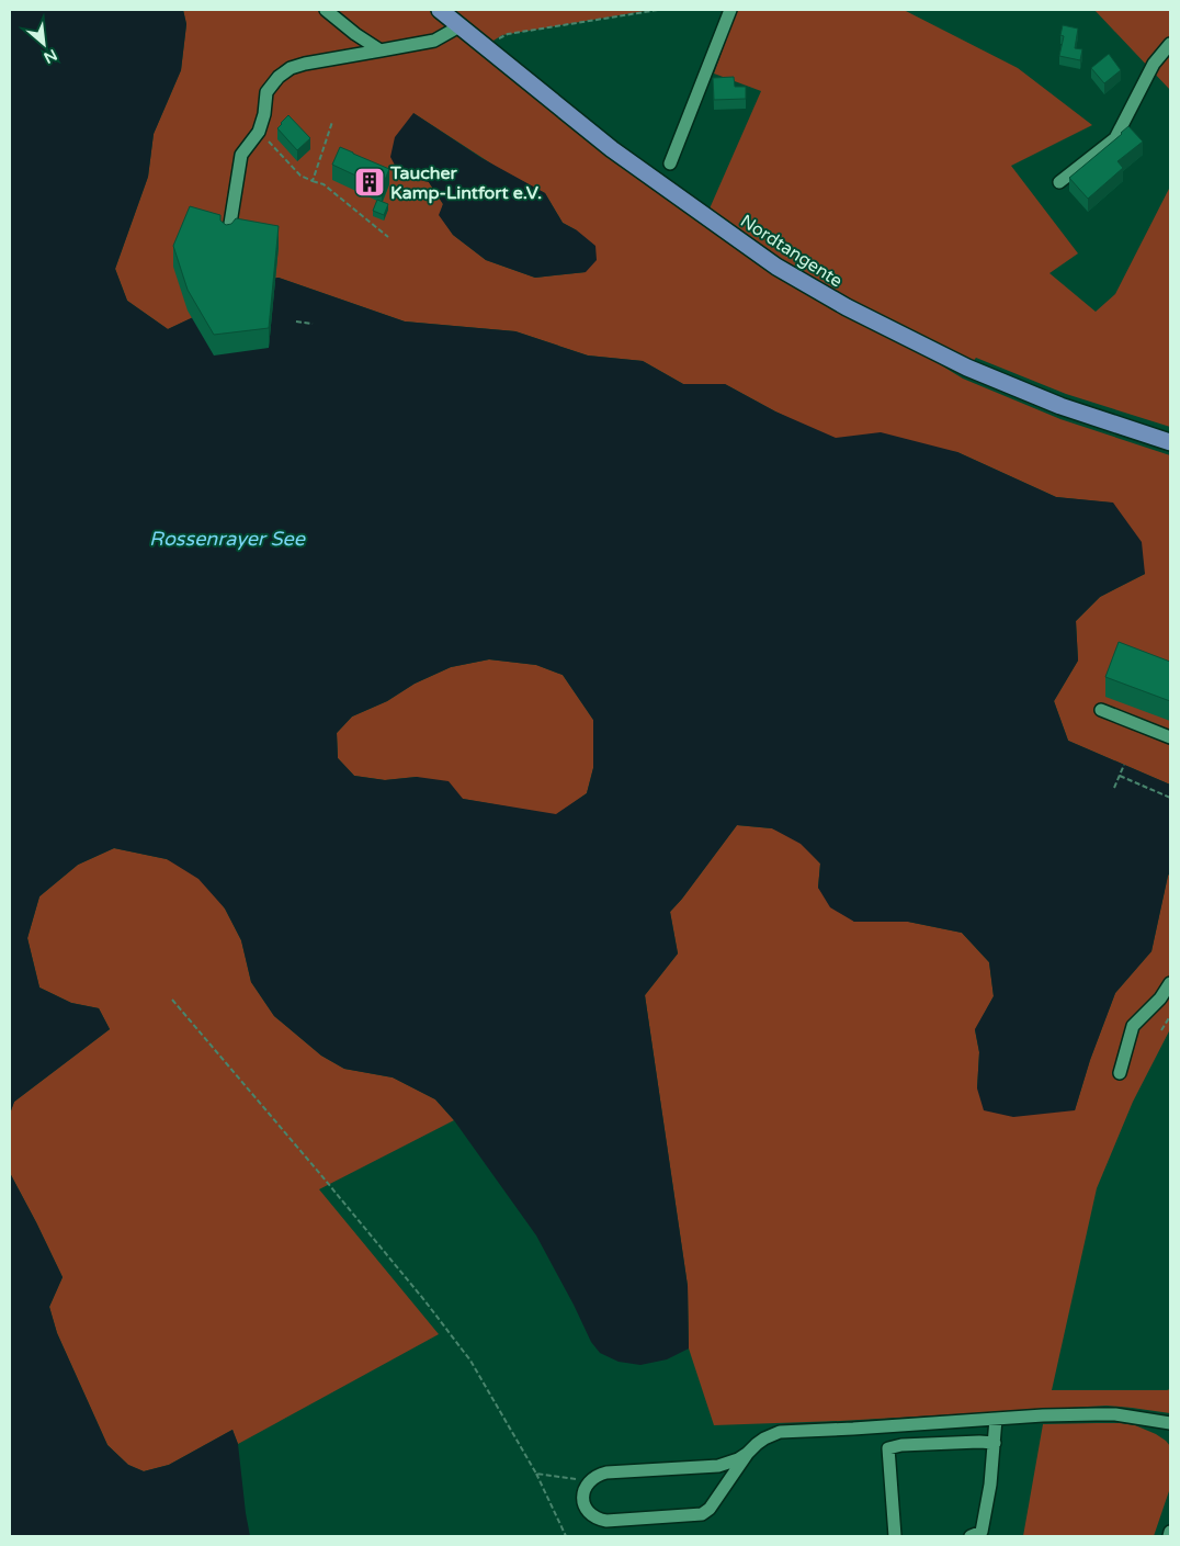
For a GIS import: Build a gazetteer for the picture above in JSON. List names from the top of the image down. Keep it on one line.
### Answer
{"streets":{"main road":["Nordtangente"]},"water":["Rossenrayer See"],"places":{"building":["Taucher Kamp-Lintfort e.V."]},"north":"bottom right"}
